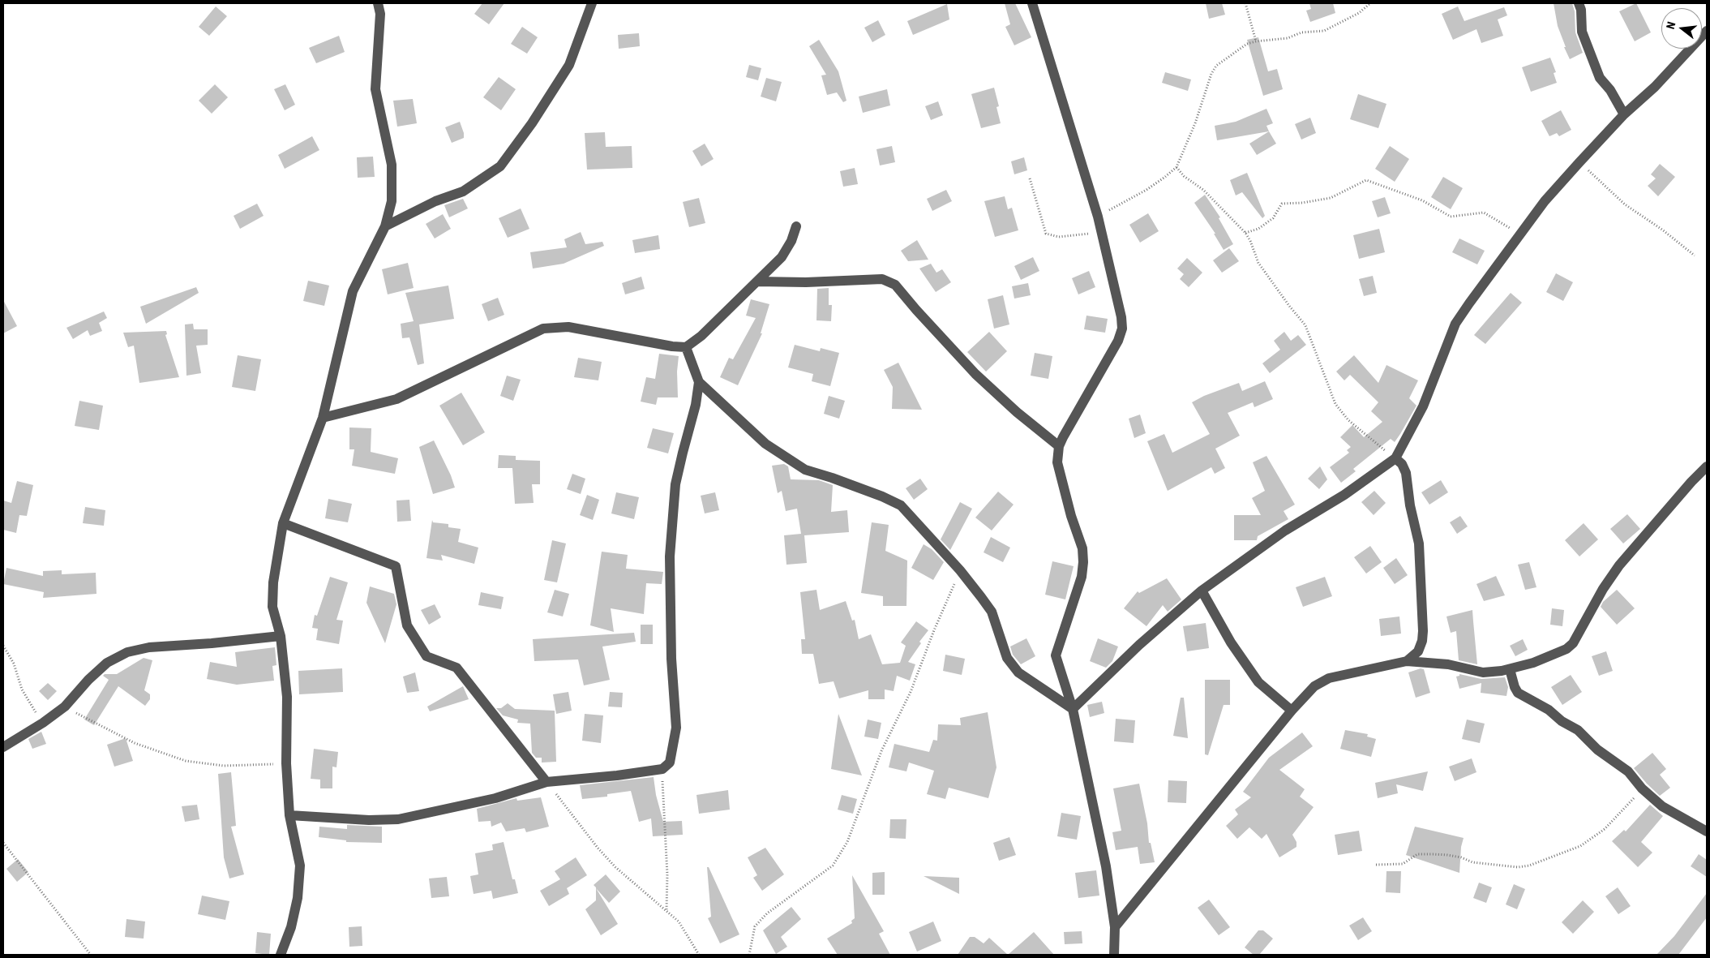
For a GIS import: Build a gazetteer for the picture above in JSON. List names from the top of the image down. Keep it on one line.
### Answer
{"north":"left"}
